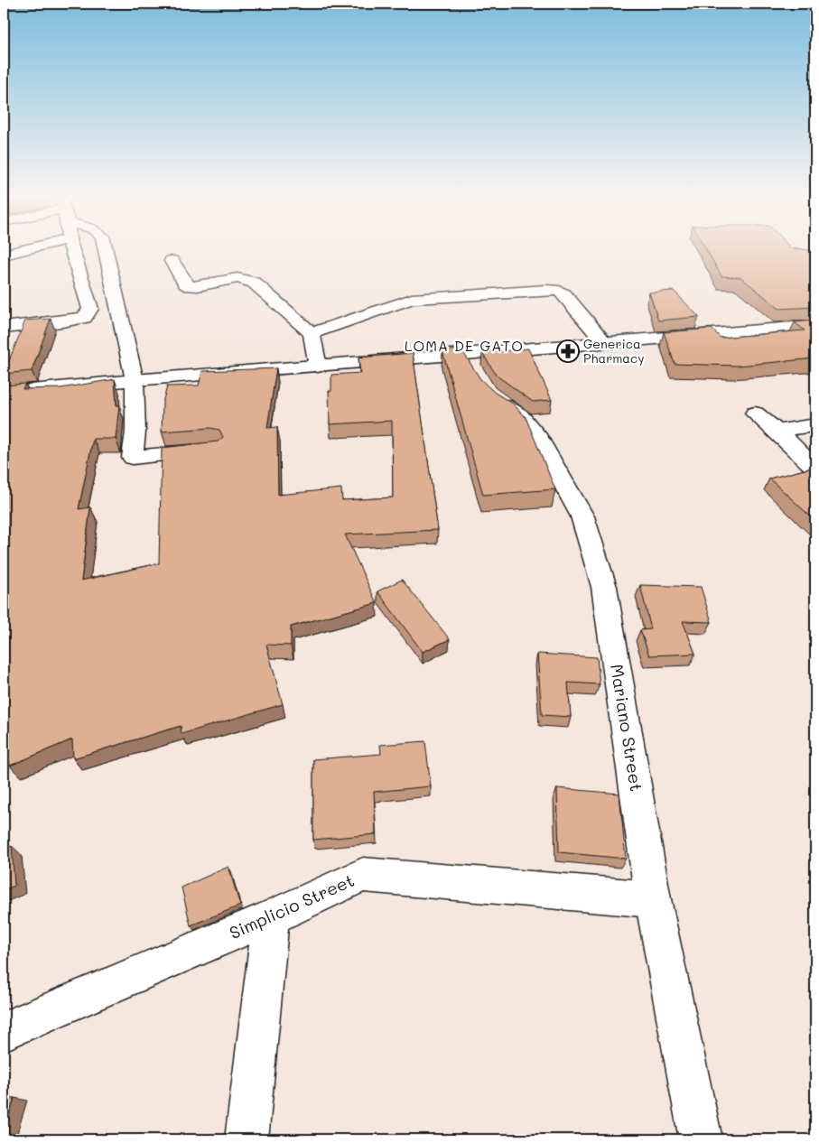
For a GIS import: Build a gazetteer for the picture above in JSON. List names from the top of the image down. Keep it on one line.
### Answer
{"streets":{"main road":["Mariano Street","Simplicio Street"]},"crossings":[["Mariano Street","Simplicio Street"]],"districts":["LOMA DE GATO"],"places":{"pharmacy":["Generica Pharmacy"]}}
